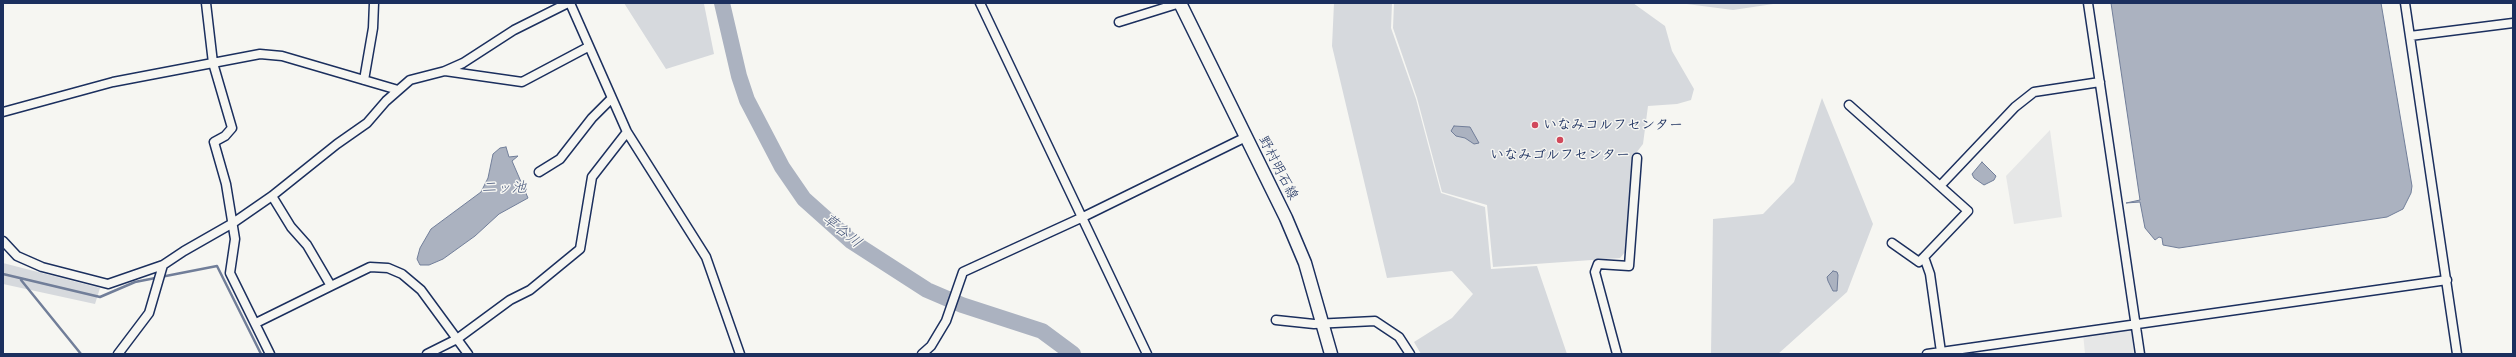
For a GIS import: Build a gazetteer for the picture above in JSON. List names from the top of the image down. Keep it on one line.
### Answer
{"streets":{"main road":["野村明石線"]},"water":["二ッ池","草谷川"],"places":["いなみコルフセンター","いなみゴルフセンター"]}
